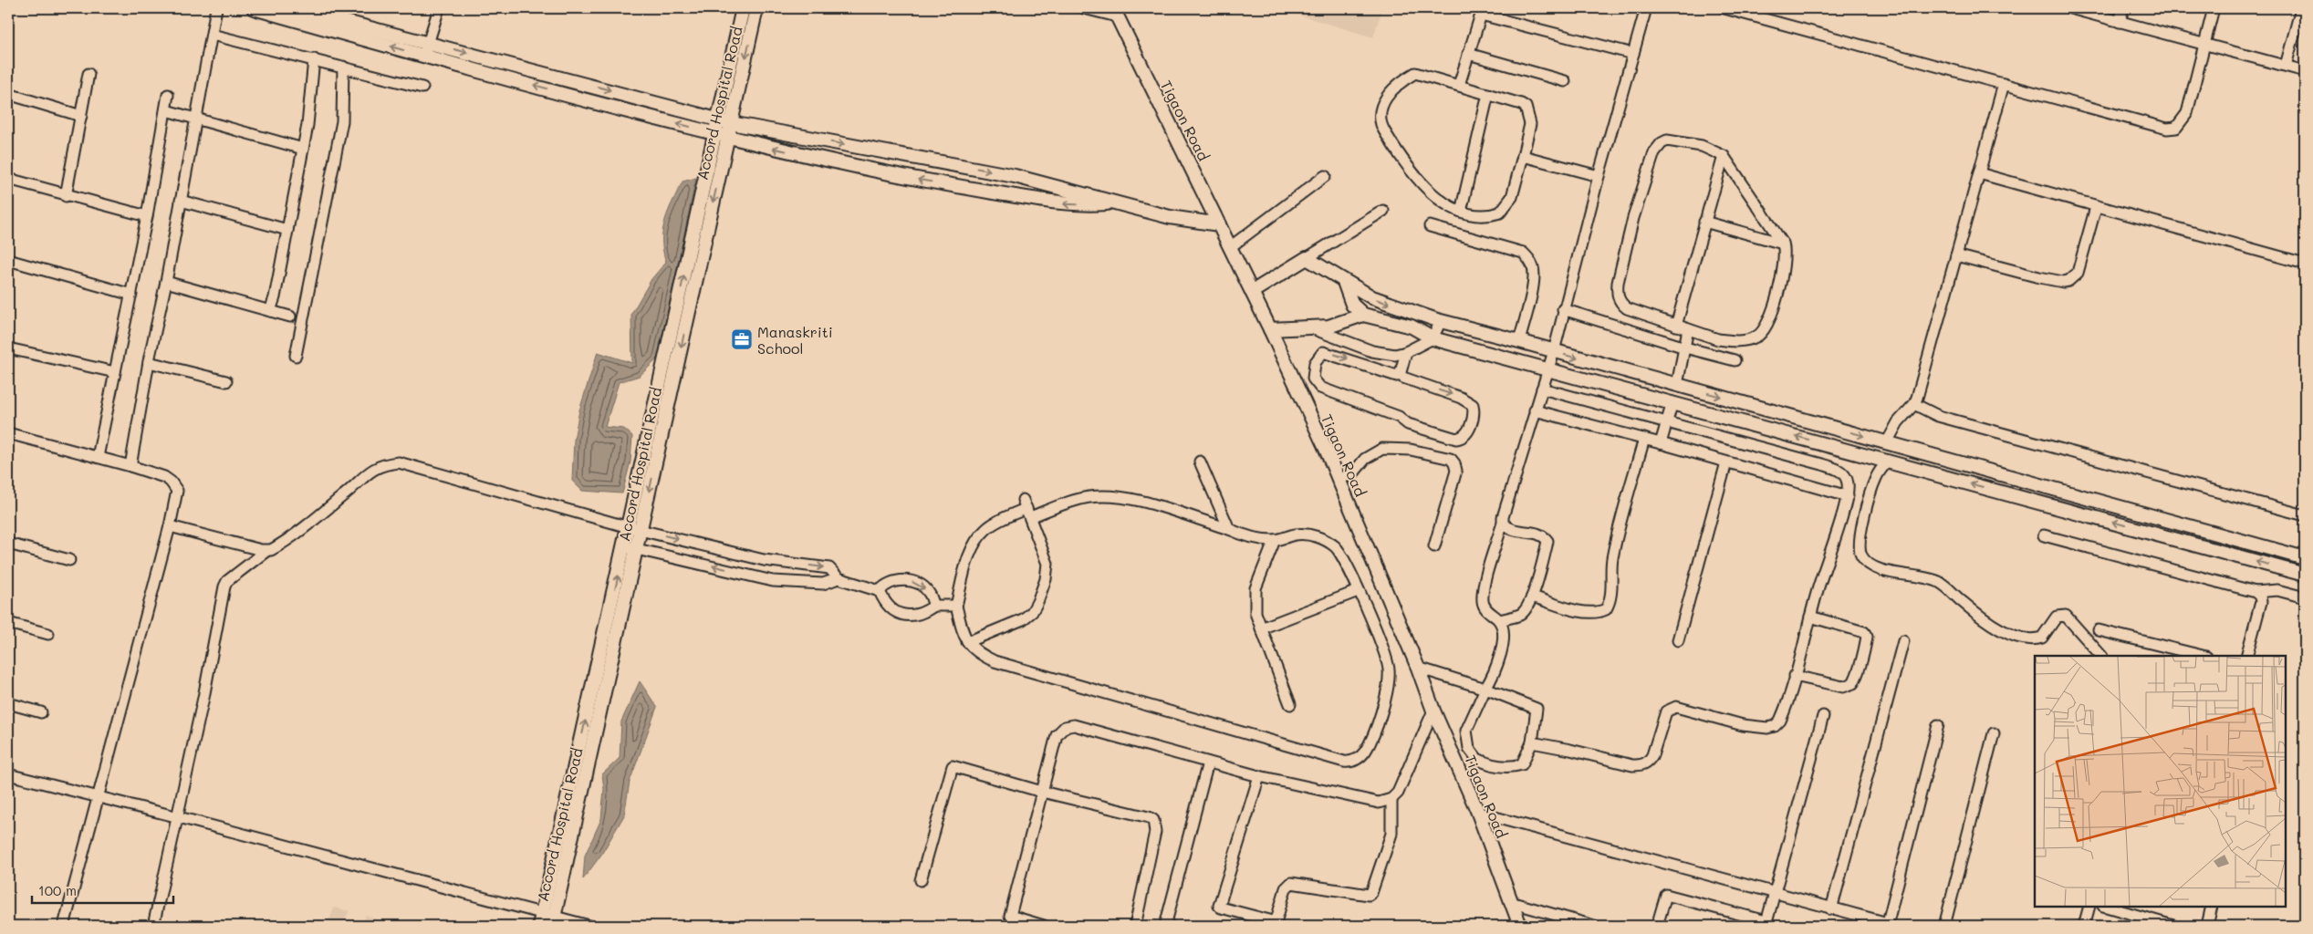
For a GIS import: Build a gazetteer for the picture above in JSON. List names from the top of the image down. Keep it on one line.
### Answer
{"streets":{"street":["Accord Hospital Road","Tigaon Road"]},"places":{"office":["Manaskriti School"]},"scale_bar":"100 m"}
